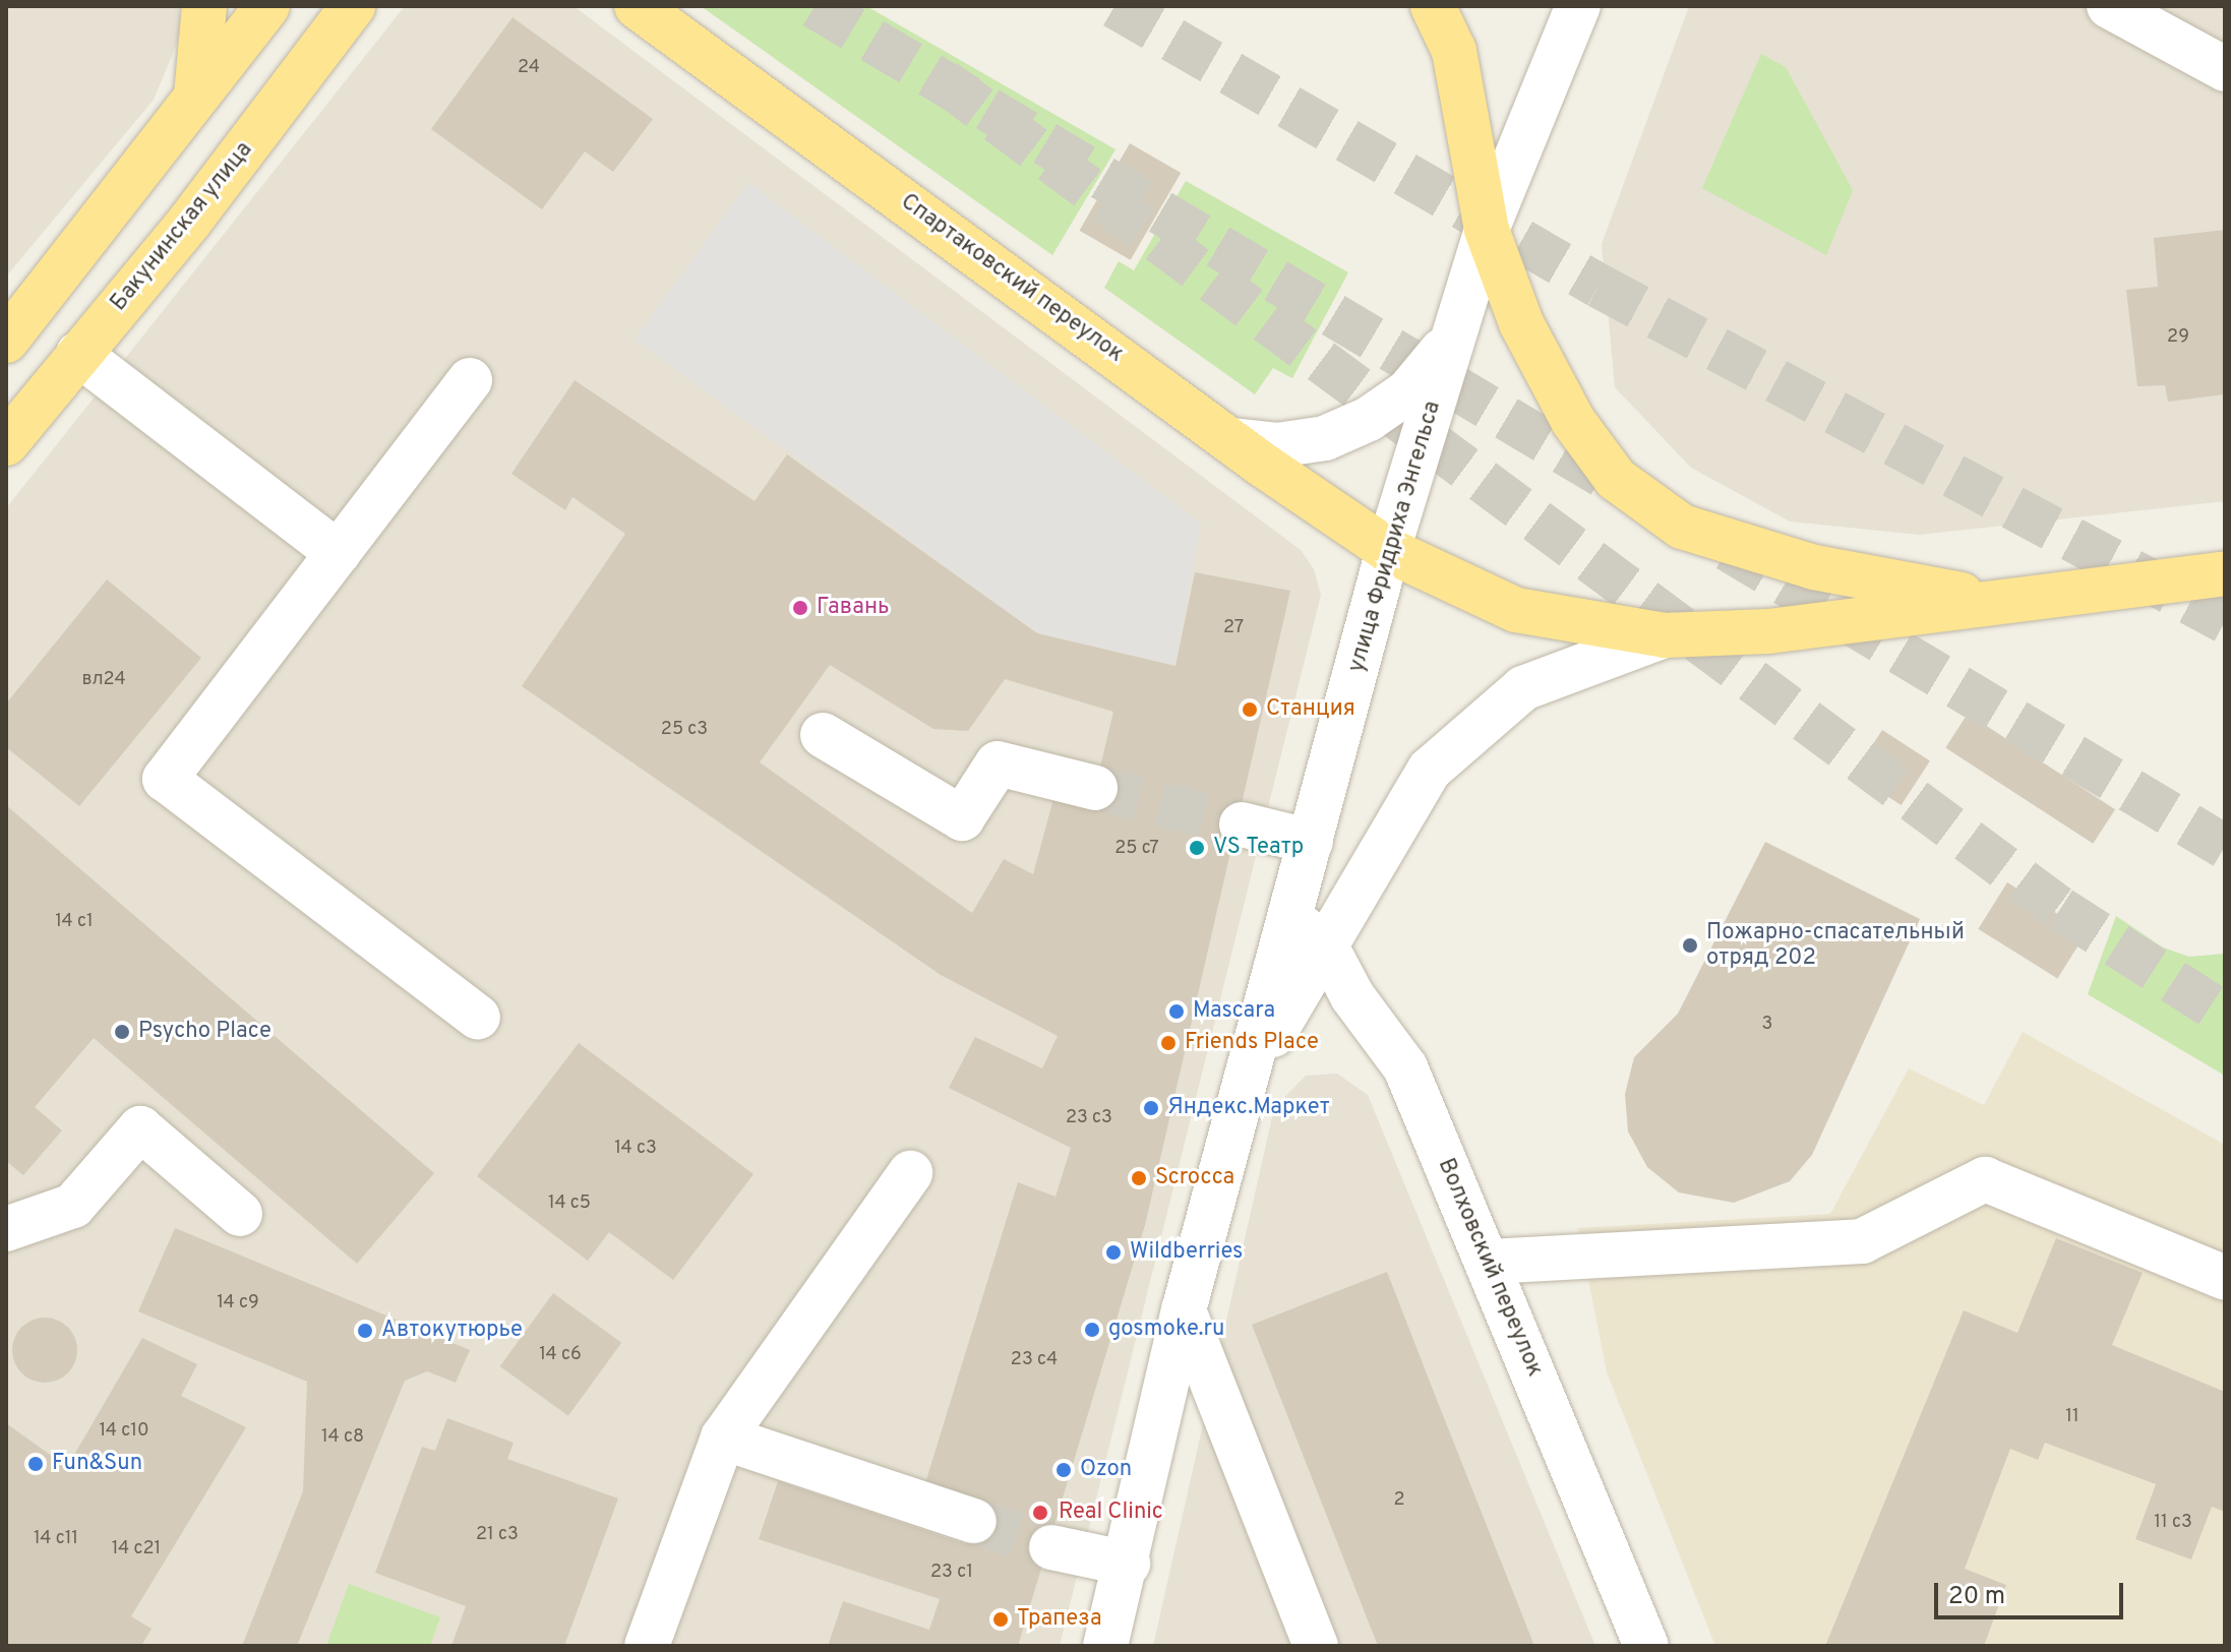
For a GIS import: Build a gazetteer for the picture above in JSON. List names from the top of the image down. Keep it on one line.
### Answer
{"streets":{"main road":["Бакунинская улица","Спартаковский переулок"],"street":["улица Фридриха Энгельса","Волховский переулок"]},"crossings":[["Спартаковский переулок","улица Фридриха Энгельса"],["улица Фридриха Энгельса","Волховский переулок"]],"places":["Гавань","Станция","VS Театр","Пожарно-спасательный отряд 202","Mascara","Psycho Place","Friends Place","Яндекс.Маркет","Scrocca","Wildberries","gosmoke.ru","Автокутюрье","Fun&Sun","Ozon","Real Clinic","Трапеза"],"house_numbers":["24","29","27","вл24","25 с3","25 с7","14 с1","3","23 с3","14 с3","14 с5","14 с9","14 с6","23 с4","11","14 с10","14 с8","2","11 с3","21 с3","14 с11","14 с21","23 с1"],"scale_bar":"20 m"}
